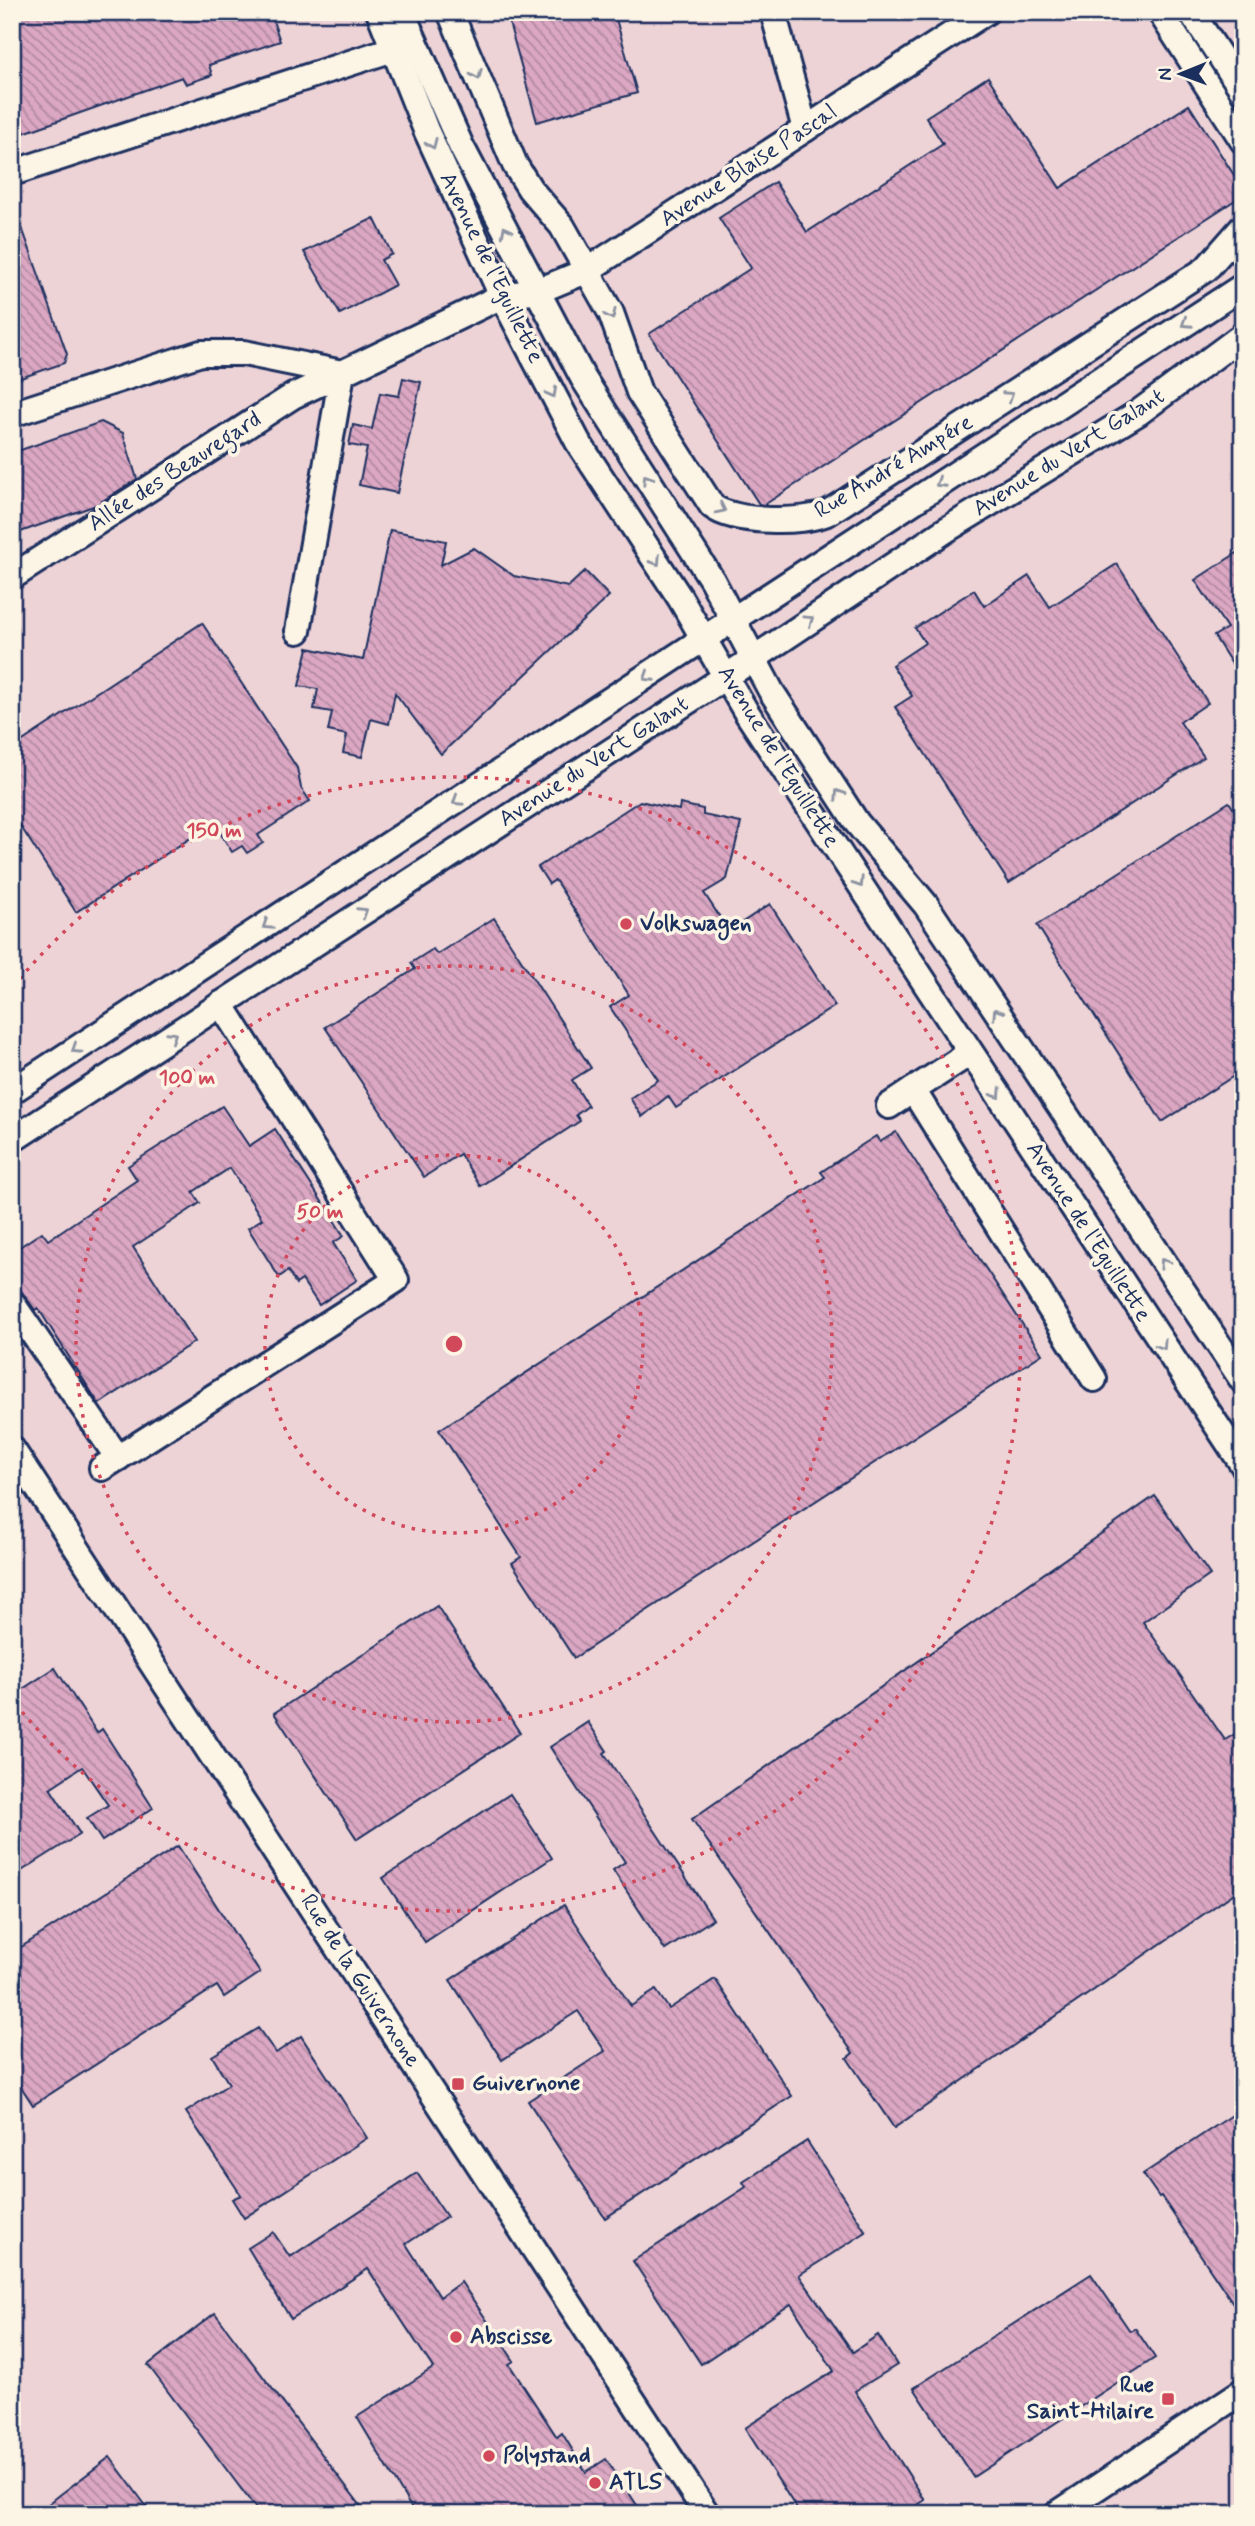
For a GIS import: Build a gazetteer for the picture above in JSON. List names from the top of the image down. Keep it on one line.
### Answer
{"streets":{"street":["Avenue Blaise Pascal","Avenue de l'Eguillette","Avenue du Vert Galant","Rue André Ampére","Allée des Beauregard","Rue de la Guivernone"]},"crossings":[["Avenue Blaise Pascal","Avenue de l'Eguillette"],["Avenue Blaise Pascal","Rue André Ampére"],["Avenue Blaise Pascal","Allée des Beauregard"],["Avenue de l'Eguillette","Avenue du Vert Galant"],["Avenue de l'Eguillette","Allée des Beauregard"]],"places":{"other":["Volkswagen","Abscisse","Polystand","ATLS"],"transit":["Guivernone","Rue Saint-Hilaire"]},"north":"left","rings":["150 m","100 m","50 m"]}
